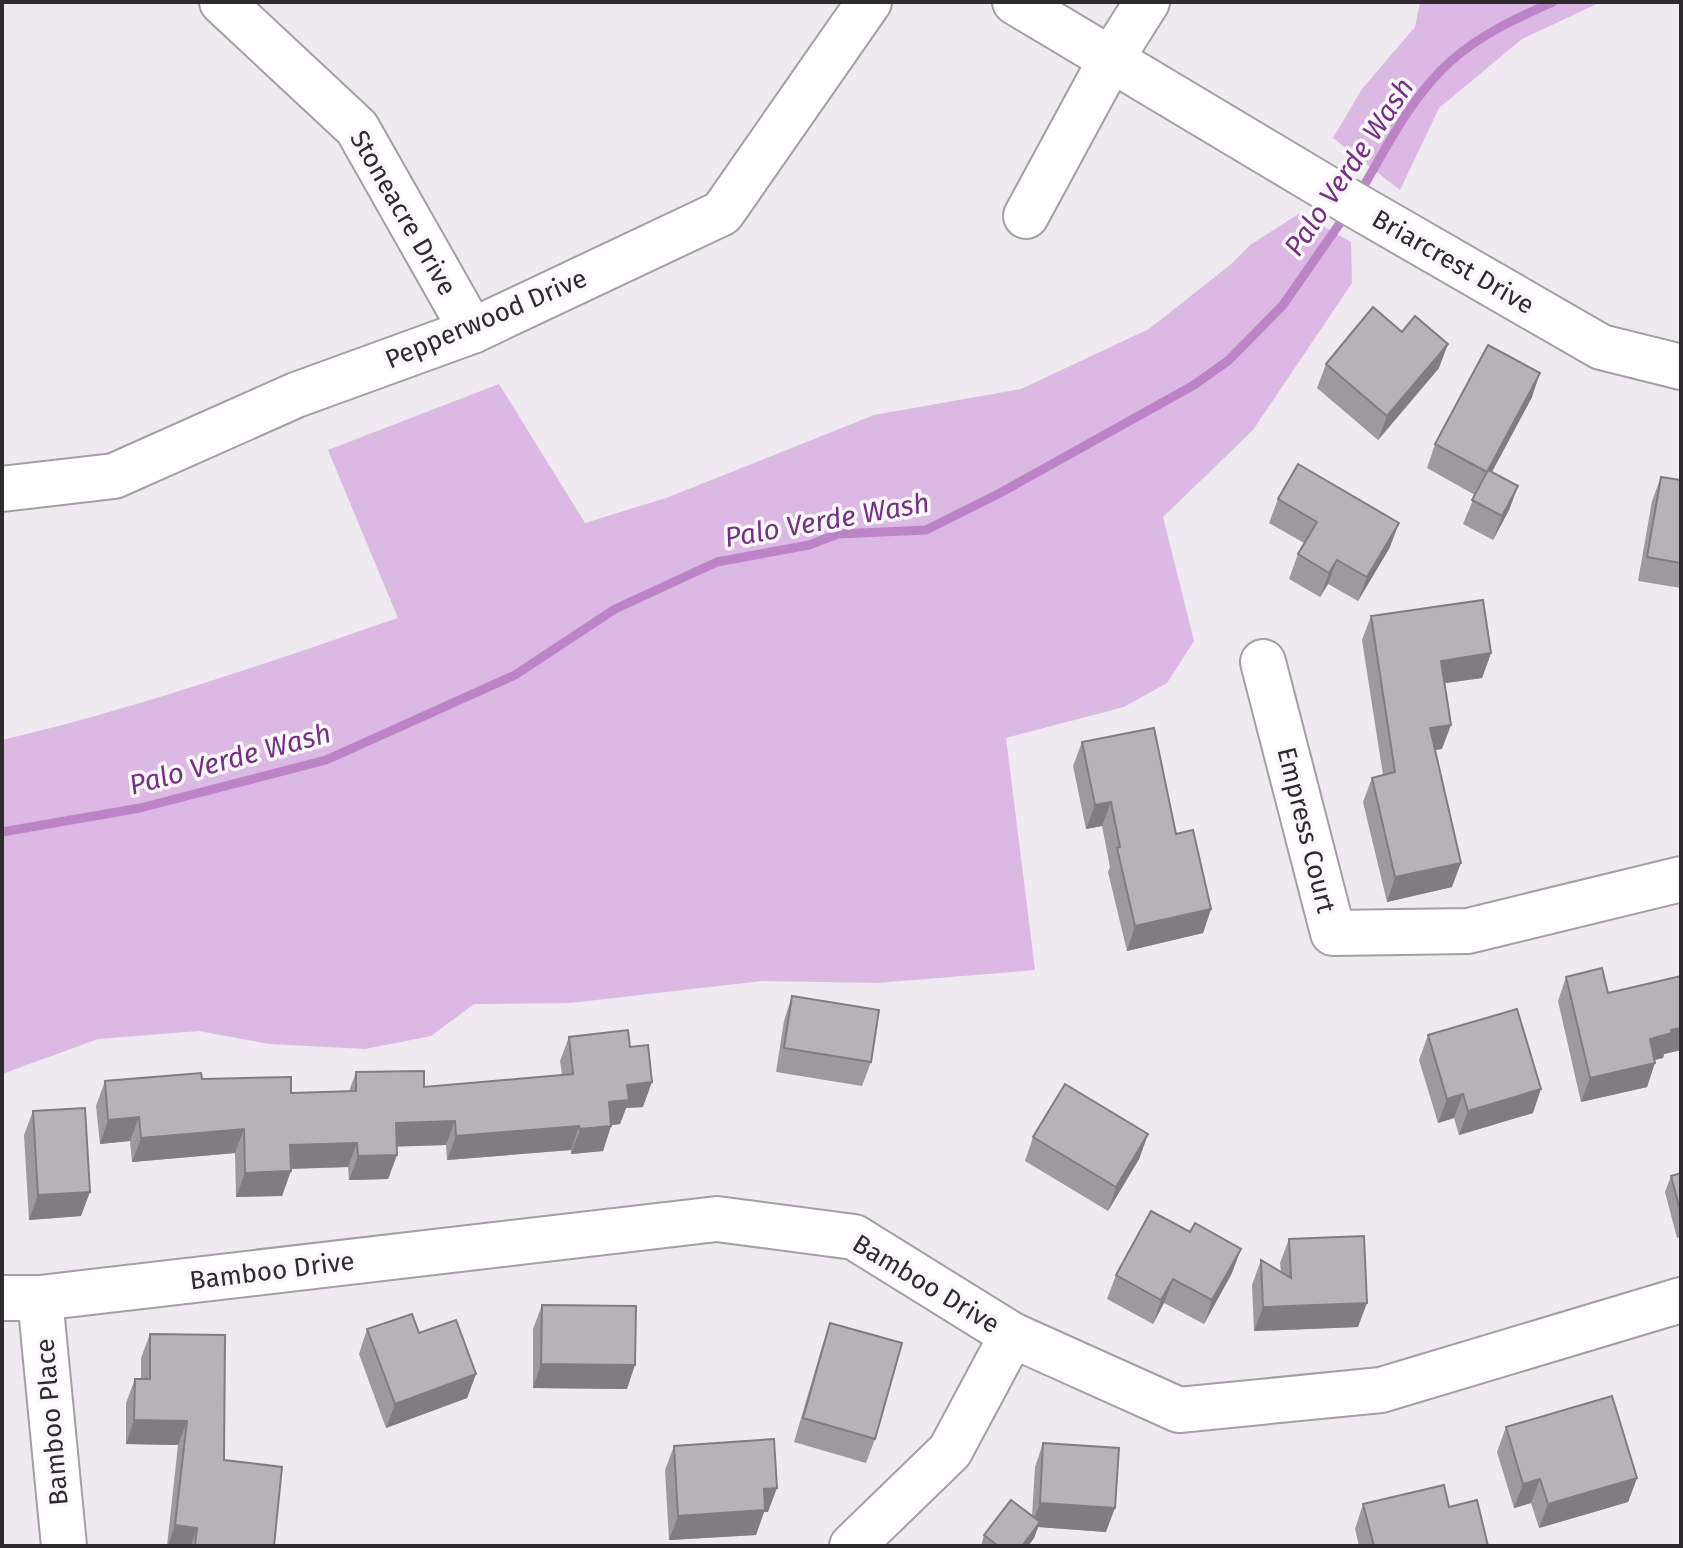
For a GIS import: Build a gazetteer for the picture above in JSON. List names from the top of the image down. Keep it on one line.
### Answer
{"streets":{"street":["Stoneacre Drive","Briarcrest Drive","Pepperwood Drive","Empress Court","Bamboo Drive","Bamboo Place"]},"crossings":[["Stoneacre Drive","Pepperwood Drive"],["Bamboo Drive","Bamboo Place"]],"water":["Palo Verde Wash"]}
